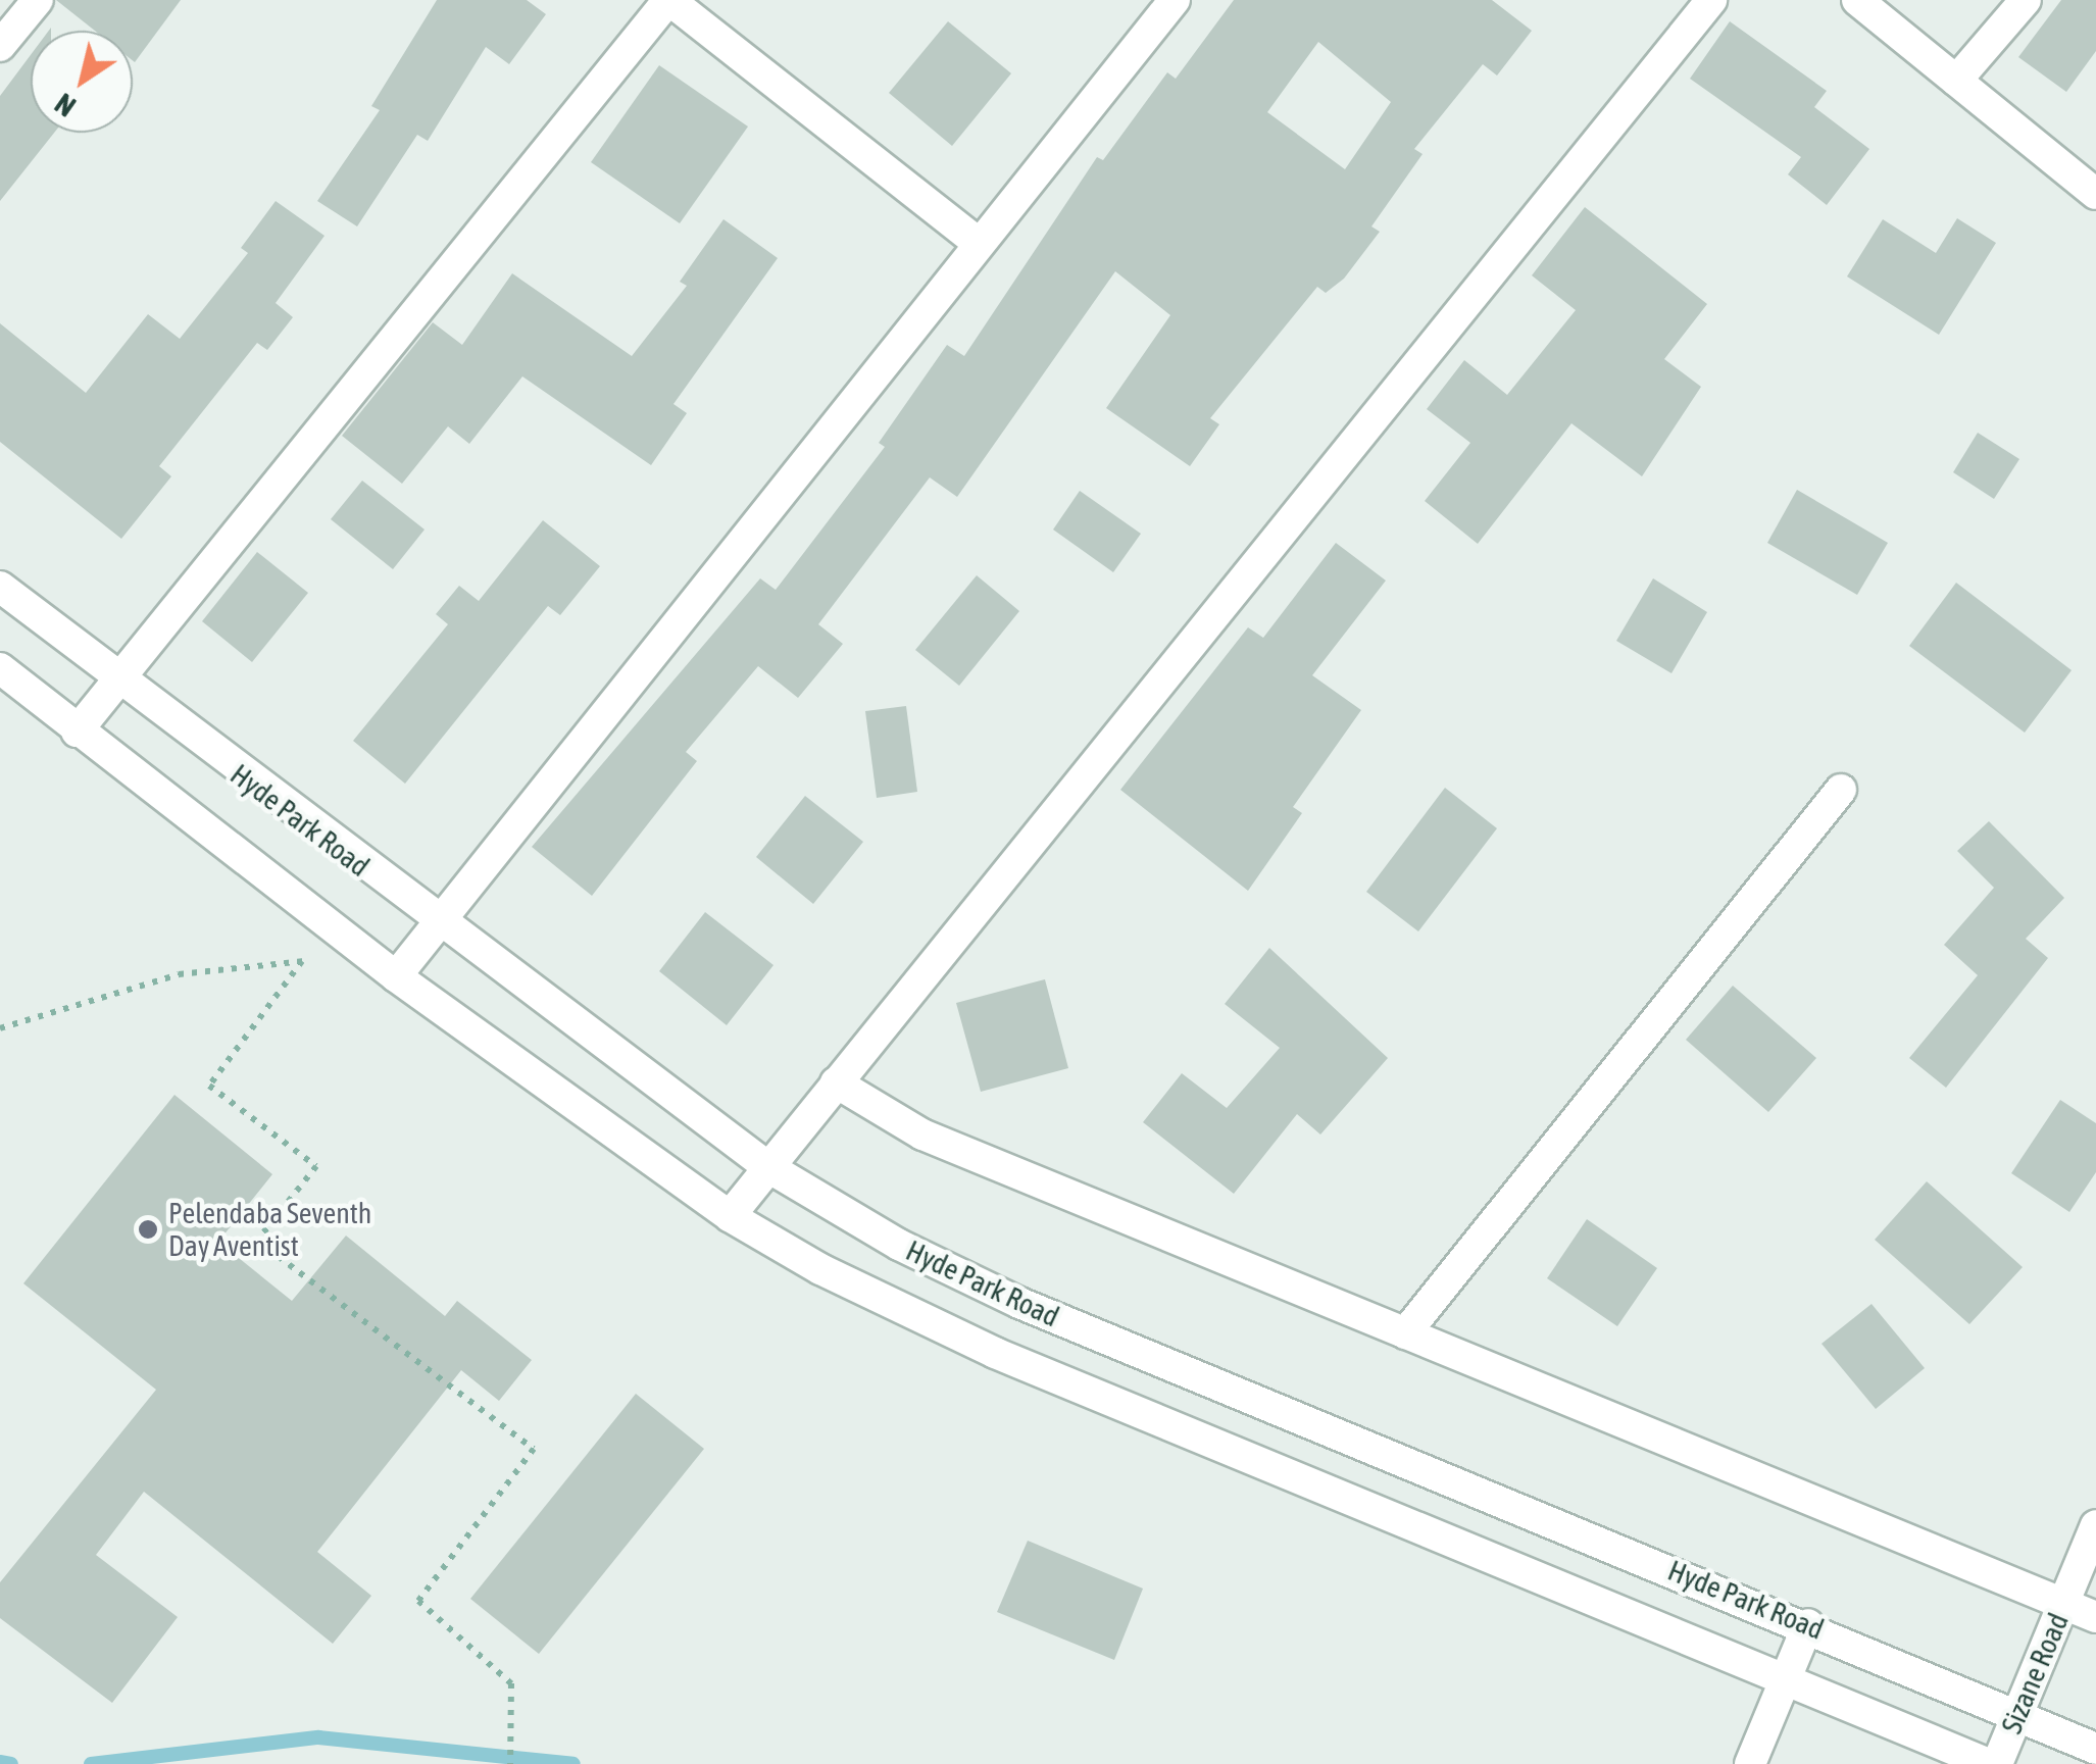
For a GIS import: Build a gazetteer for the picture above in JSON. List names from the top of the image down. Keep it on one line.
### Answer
{"streets":{"street":["Hyde Park Road","Sizane Road"]},"crossings":[["Hyde Park Road","Sizane Road"]],"places":["Pelendaba Seventh Day Aventist"],"north":"bottom left"}
